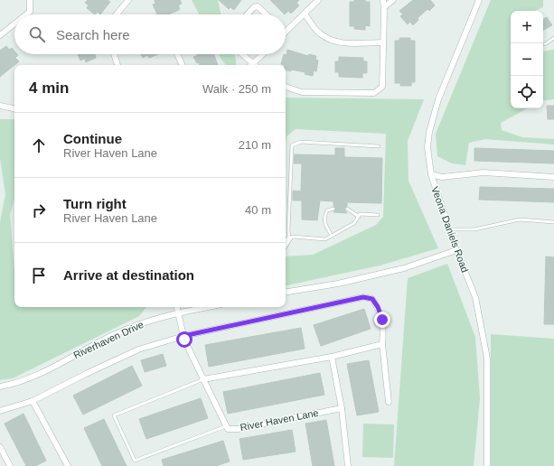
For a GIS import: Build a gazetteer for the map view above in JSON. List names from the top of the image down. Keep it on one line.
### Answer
{"streets":{"street":["Veona Daniels Road","Riverhaven Drive","River Haven Lane"]},"crossings":[["Riverhaven Drive","River Haven Lane"]],"page":{"map_buttons":["+","−"],"search":"Search here","heading":["4 min","Walk · 250 m"],"list":[["Continue","River Haven Lane","210 m"],["Turn right","River Haven Lane","40 m"],"Arrive at destination"]}}
